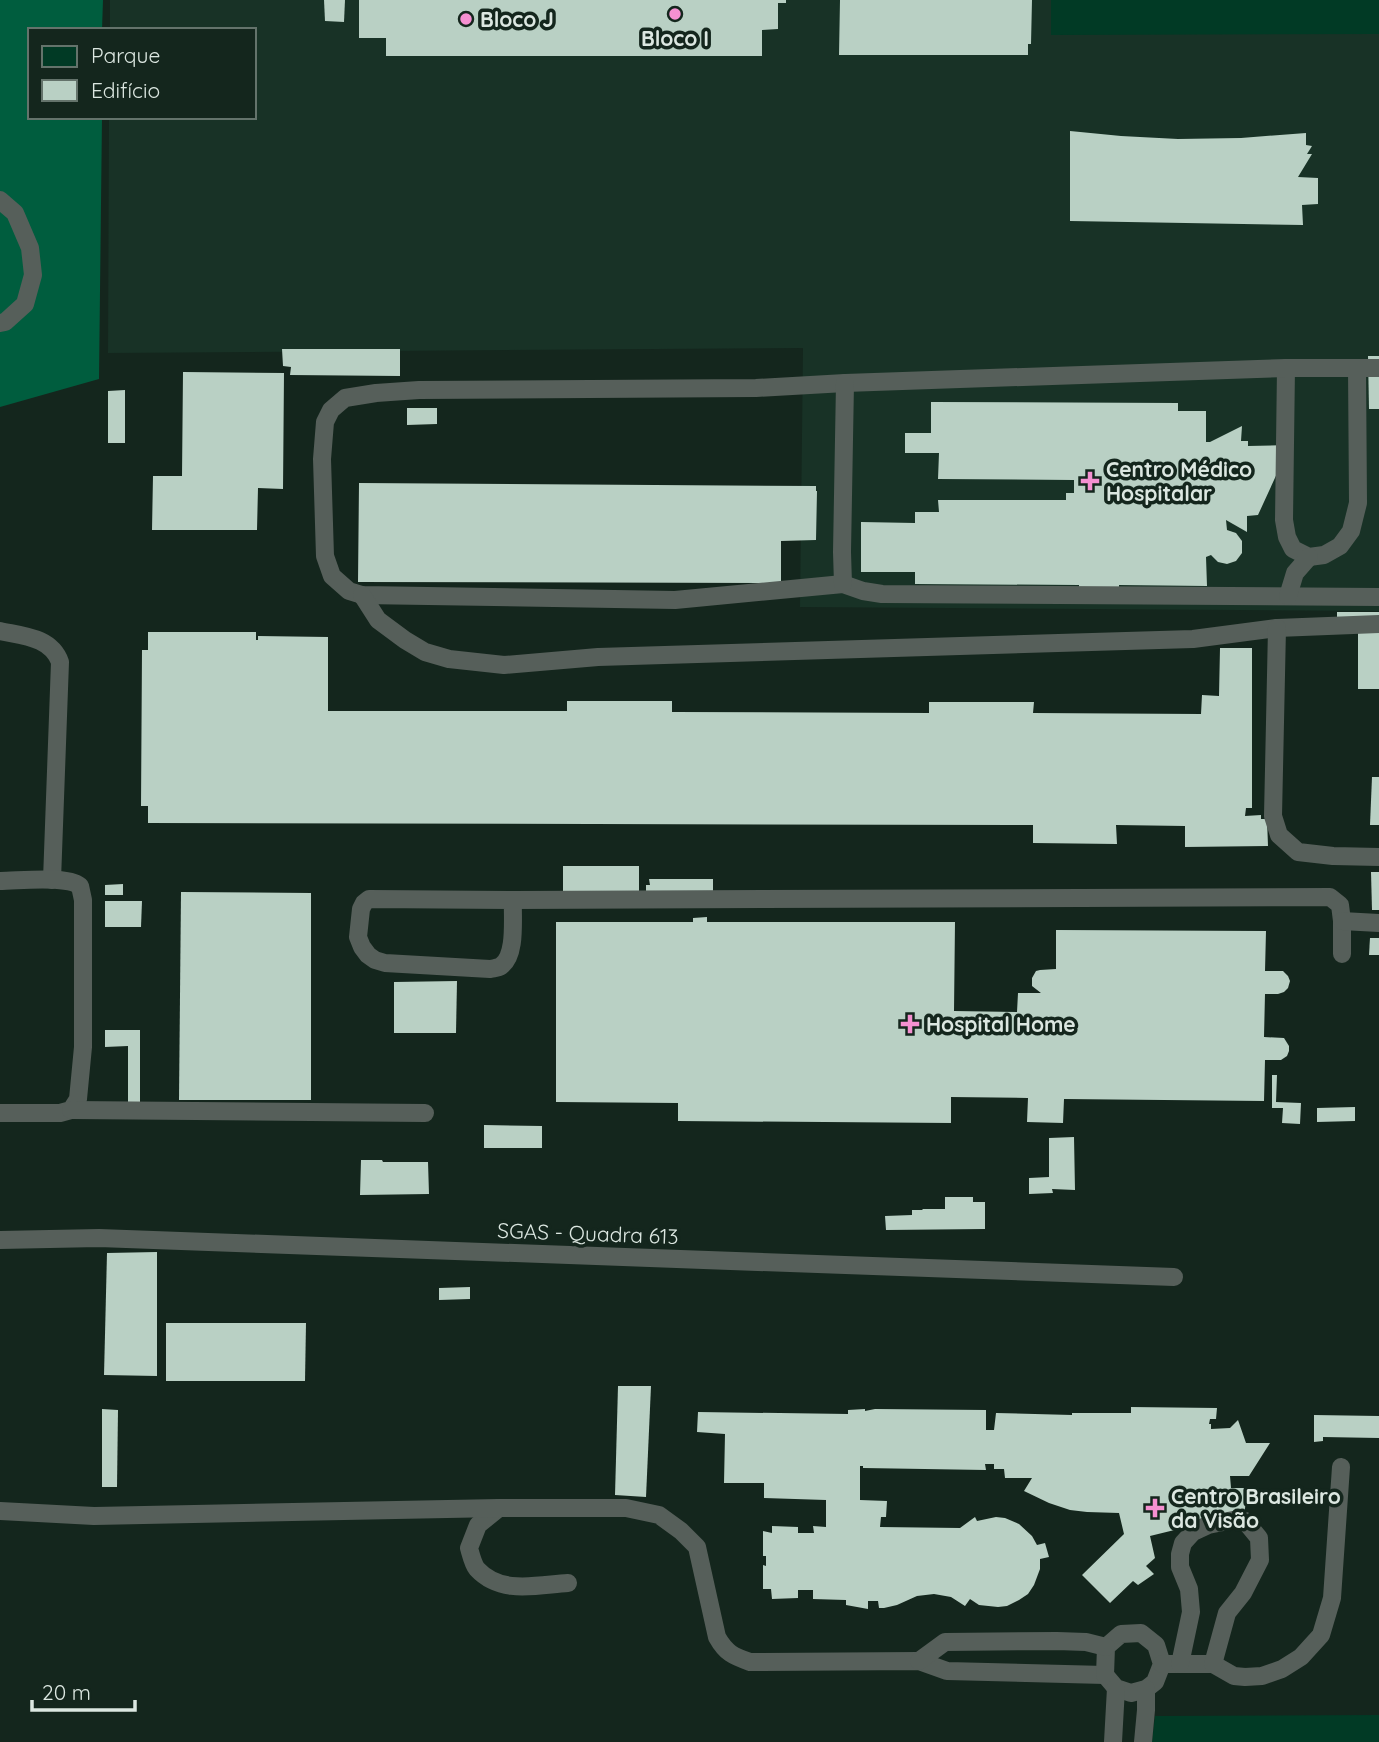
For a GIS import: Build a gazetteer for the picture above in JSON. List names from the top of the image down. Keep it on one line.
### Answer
{"streets":{"lane":["SGAS - Quadra 613"]},"places":{"other":["Bloco I","Bloco J"],"health":["Centro Médico Hospitalar","Hospital Home","Centro Brasileiro da Visão"]},"legend":["Parque","Edifício"],"scale_bar":"20 m"}
